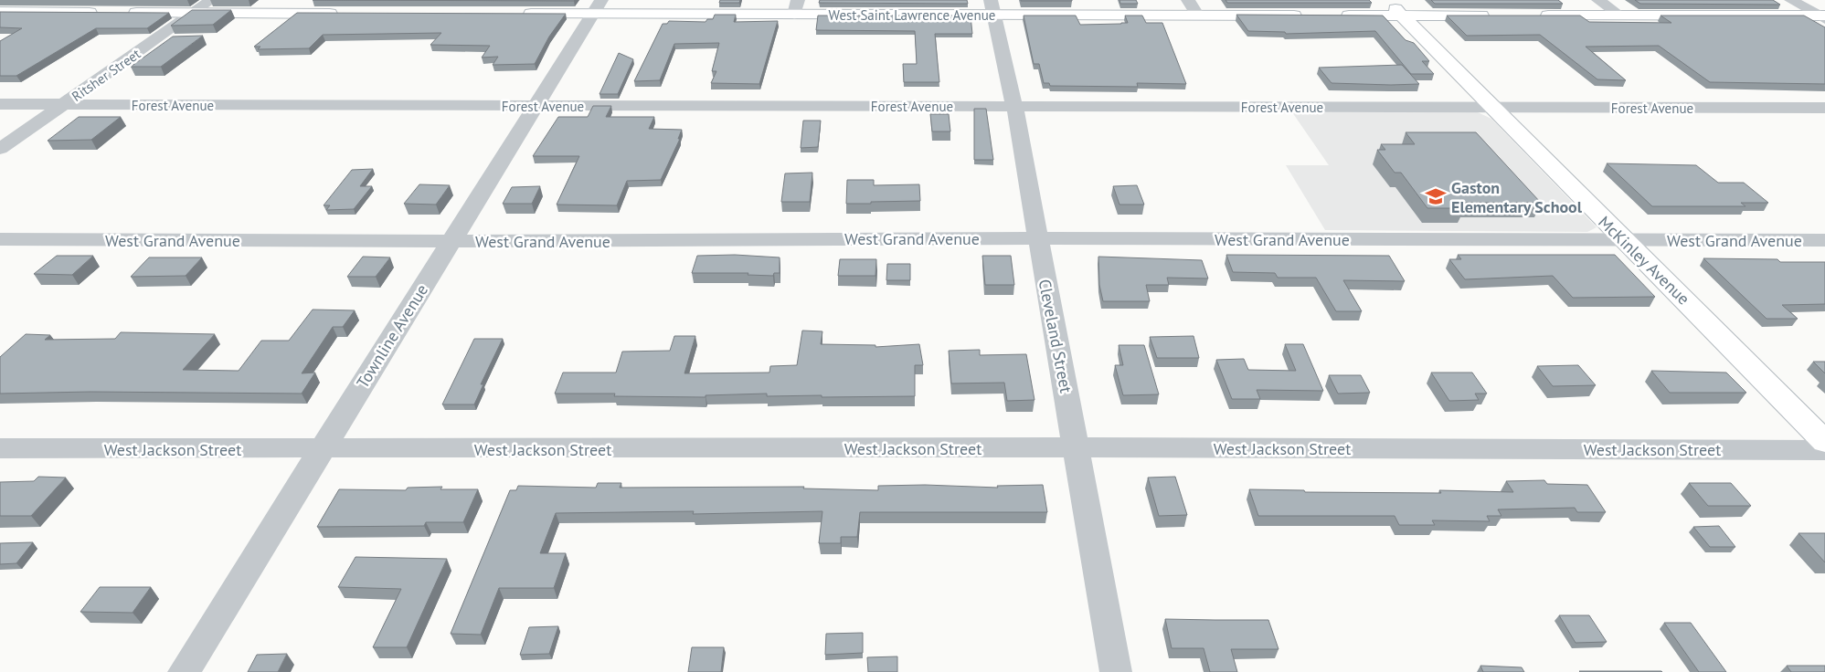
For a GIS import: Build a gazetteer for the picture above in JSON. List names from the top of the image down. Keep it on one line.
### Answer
{"streets":{"street":["West Saint Lawrence Avenue","Ritsher Street","Forest Avenue","West Grand Avenue","McKinley Avenue","Townline Avenue","Cleveland Street","West Jackson Street"]},"crossings":[["West Saint Lawrence Avenue","Townline Avenue"],["West Saint Lawrence Avenue","Cleveland Street"],["Ritsher Street","Forest Avenue"],["Forest Avenue","McKinley Avenue"],["Forest Avenue","Townline Avenue"],["Forest Avenue","Cleveland Street"],["West Grand Avenue","McKinley Avenue"],["West Grand Avenue","Townline Avenue"],["West Grand Avenue","Cleveland Street"],["Townline Avenue","West Jackson Street"],["Cleveland Street","West Jackson Street"]],"places":{"school or university":["Gaston Elementary School"]}}
